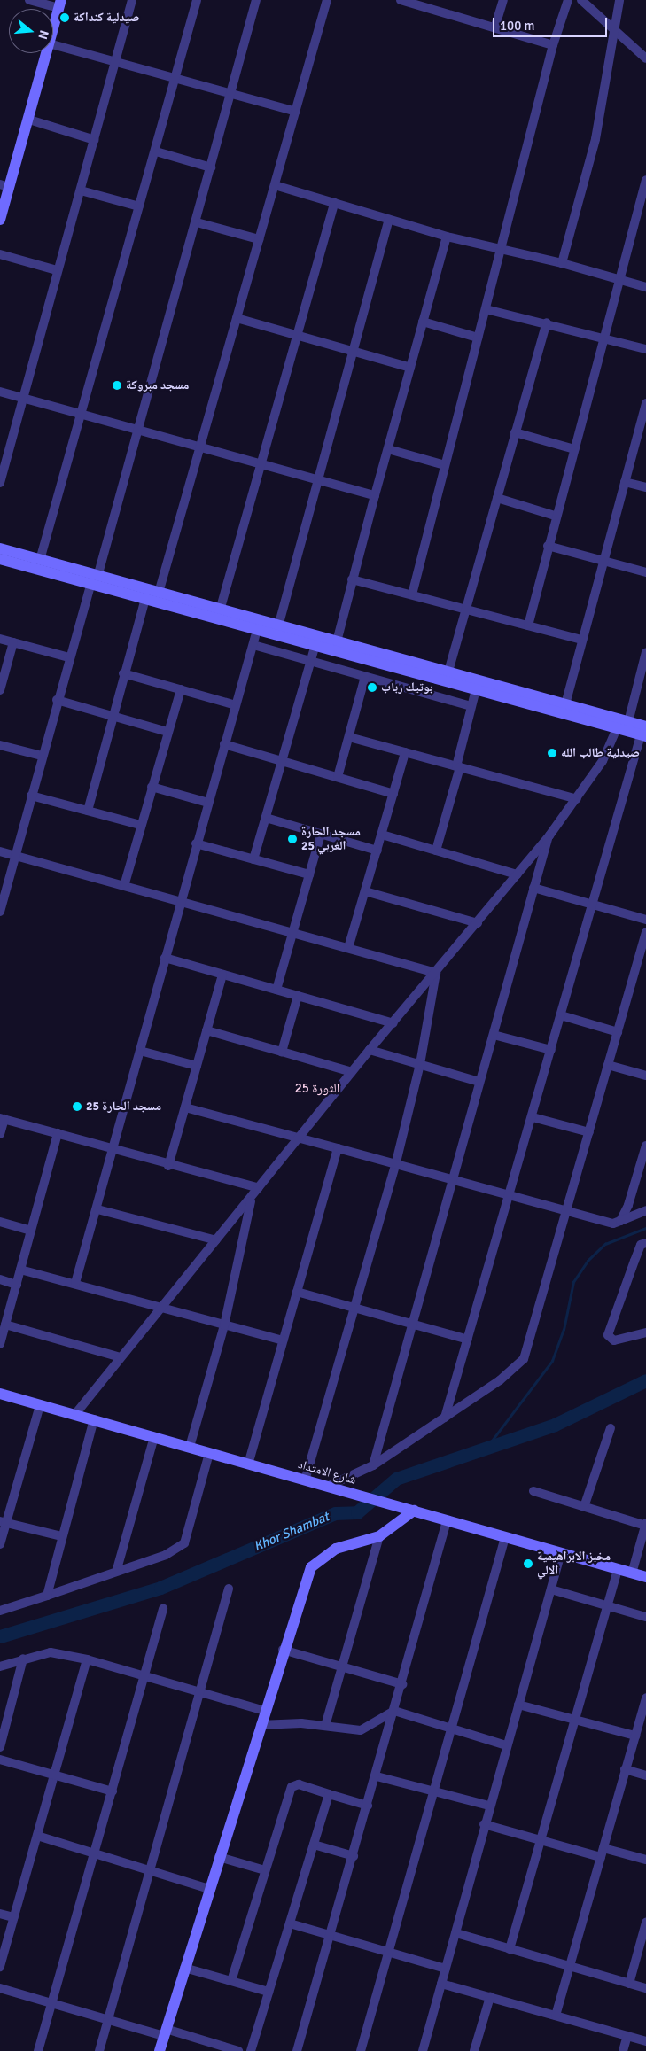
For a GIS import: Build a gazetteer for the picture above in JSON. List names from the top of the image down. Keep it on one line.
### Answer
{"streets":{"street":["شارع الامتداد"]},"districts":["الثورة 25"],"water":["Khor Shambat"],"places":["صيدلية كنداكة","مسجد مبروكة","بوتيك رباب","صيدلية طالب الله","مسجد الحارة 25 الغربي","مسجد الحارة 25","مخبز الابراهيمية الالي"],"scale_bar":"100 m","north":"right"}
